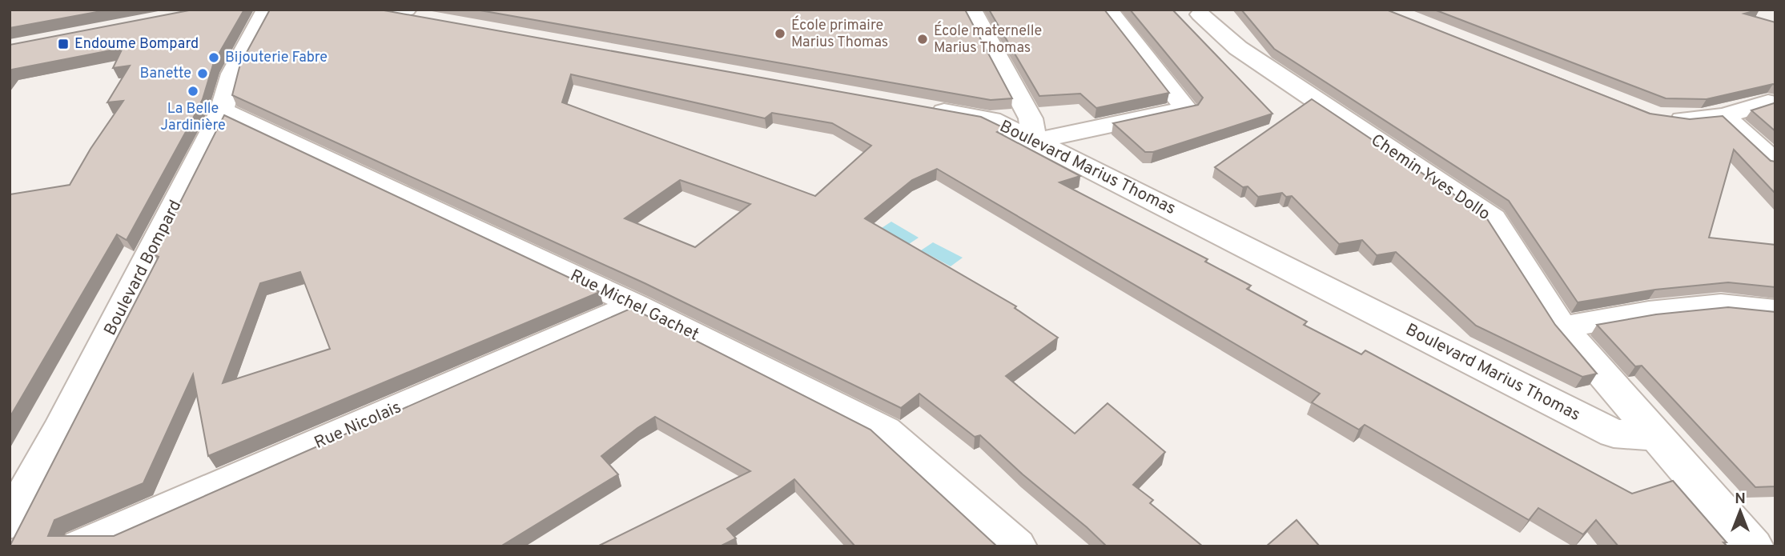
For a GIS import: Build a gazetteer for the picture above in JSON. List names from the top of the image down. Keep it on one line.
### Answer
{"streets":{"street":["Boulevard Marius Thomas","Chemin Yves Dollo","Boulevard Bompard","Rue Michel Gachet","Rue Nicolais"]},"crossings":[["Boulevard Marius Thomas","Chemin Yves Dollo"],["Boulevard Bompard","Rue Michel Gachet"],["Rue Michel Gachet","Rue Nicolais"]],"places":{"other":["École primaire Marius Thomas","École maternelle Marius Thomas","Bijouterie Fabre","Banette","La Belle Jardinière"],"transit":["Endoume Bompard"]},"north":"top"}
